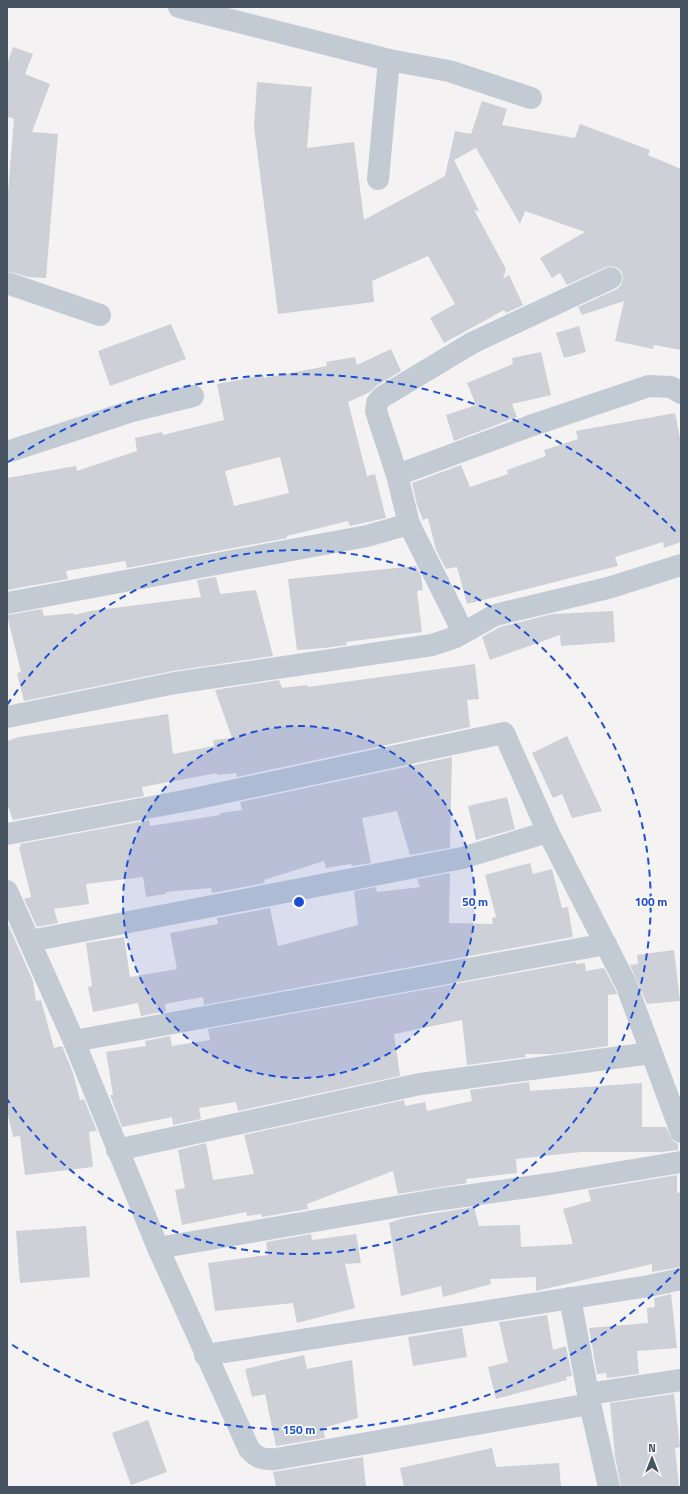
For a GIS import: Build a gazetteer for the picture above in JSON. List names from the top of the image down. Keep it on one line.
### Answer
{"north":"top","rings":["50 m","100 m","150 m"]}
